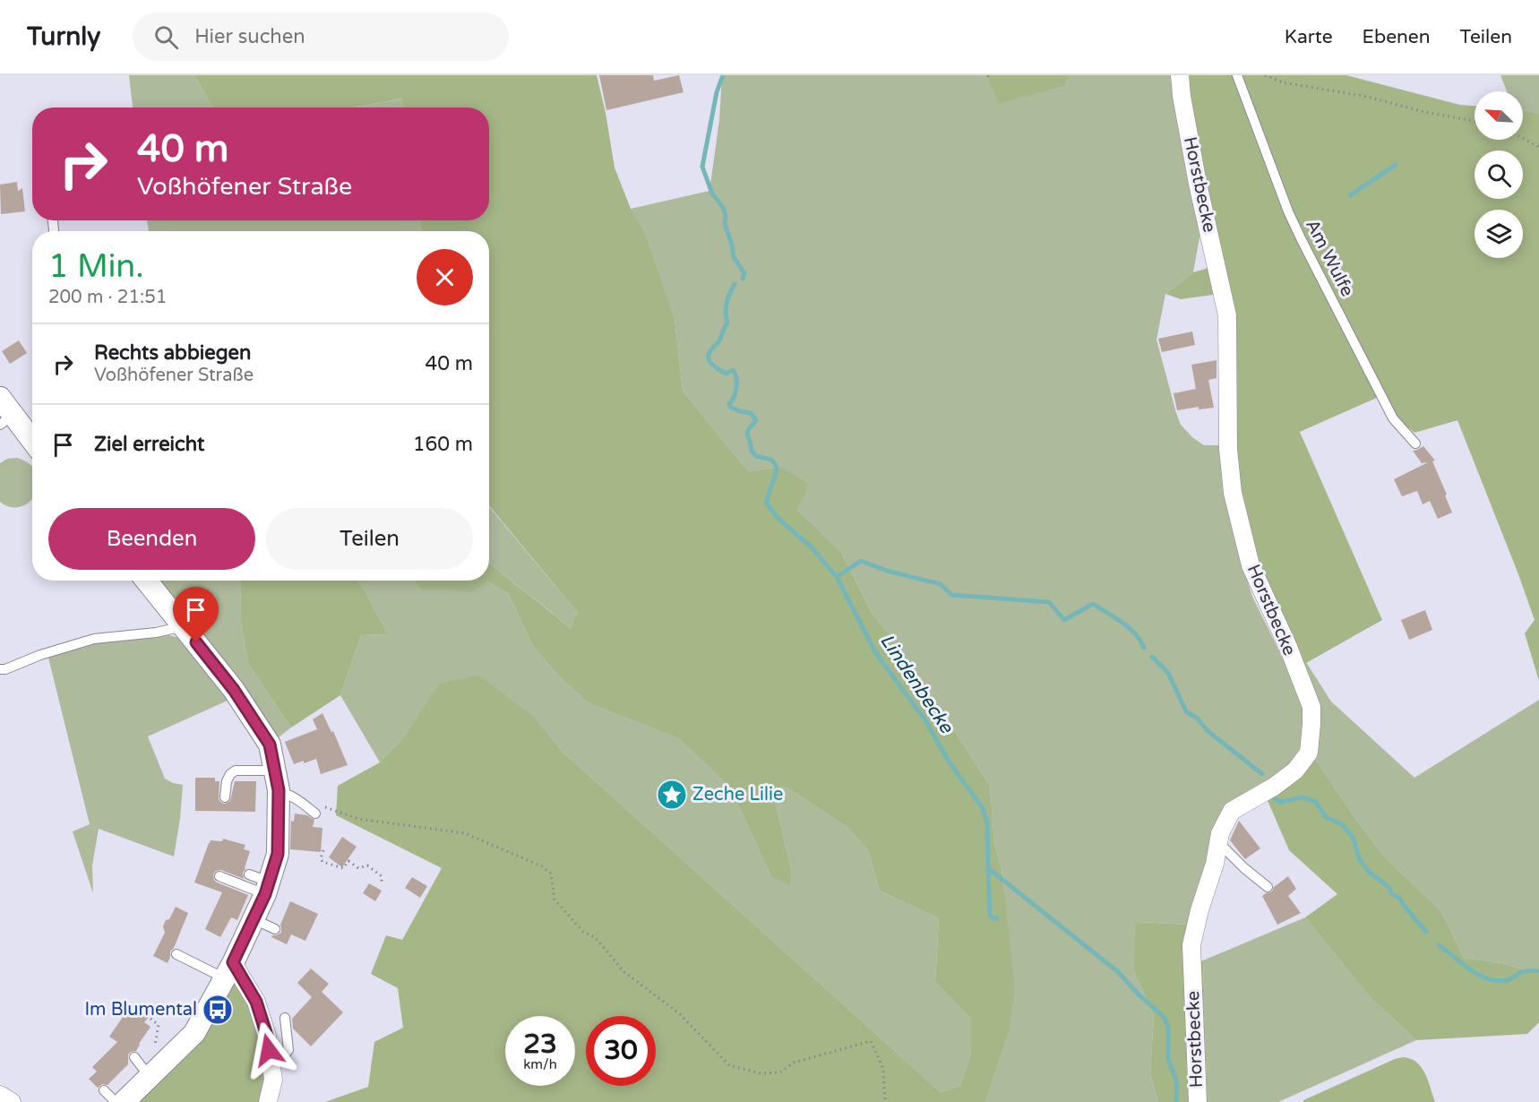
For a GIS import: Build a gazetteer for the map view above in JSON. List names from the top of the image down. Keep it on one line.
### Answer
{"streets":{"street":["Horstbecke"],"lane":["Am Wulfe"]},"water":["Lindenbecke"],"places":{"place":["Zeche Lilie"],"bus stop":["Im Blumental"]},"north":"top left","page":{"header":"Turnly","search":"Hier suchen","nav":["Karte","Ebenen","Teilen"],"turn":["40 m","Voßhöfener Straße"],"heading":["1 Min.","200 m · 21:51"],"list":[{"name":"Rechts abbiegen","note":"Voßhöfener Straße","value":"40 m"},{"name":"Ziel erreicht","value":"160 m"}],"buttons":["Beenden","Teilen"],"speed":"23 km/h","limit":"30"}}
